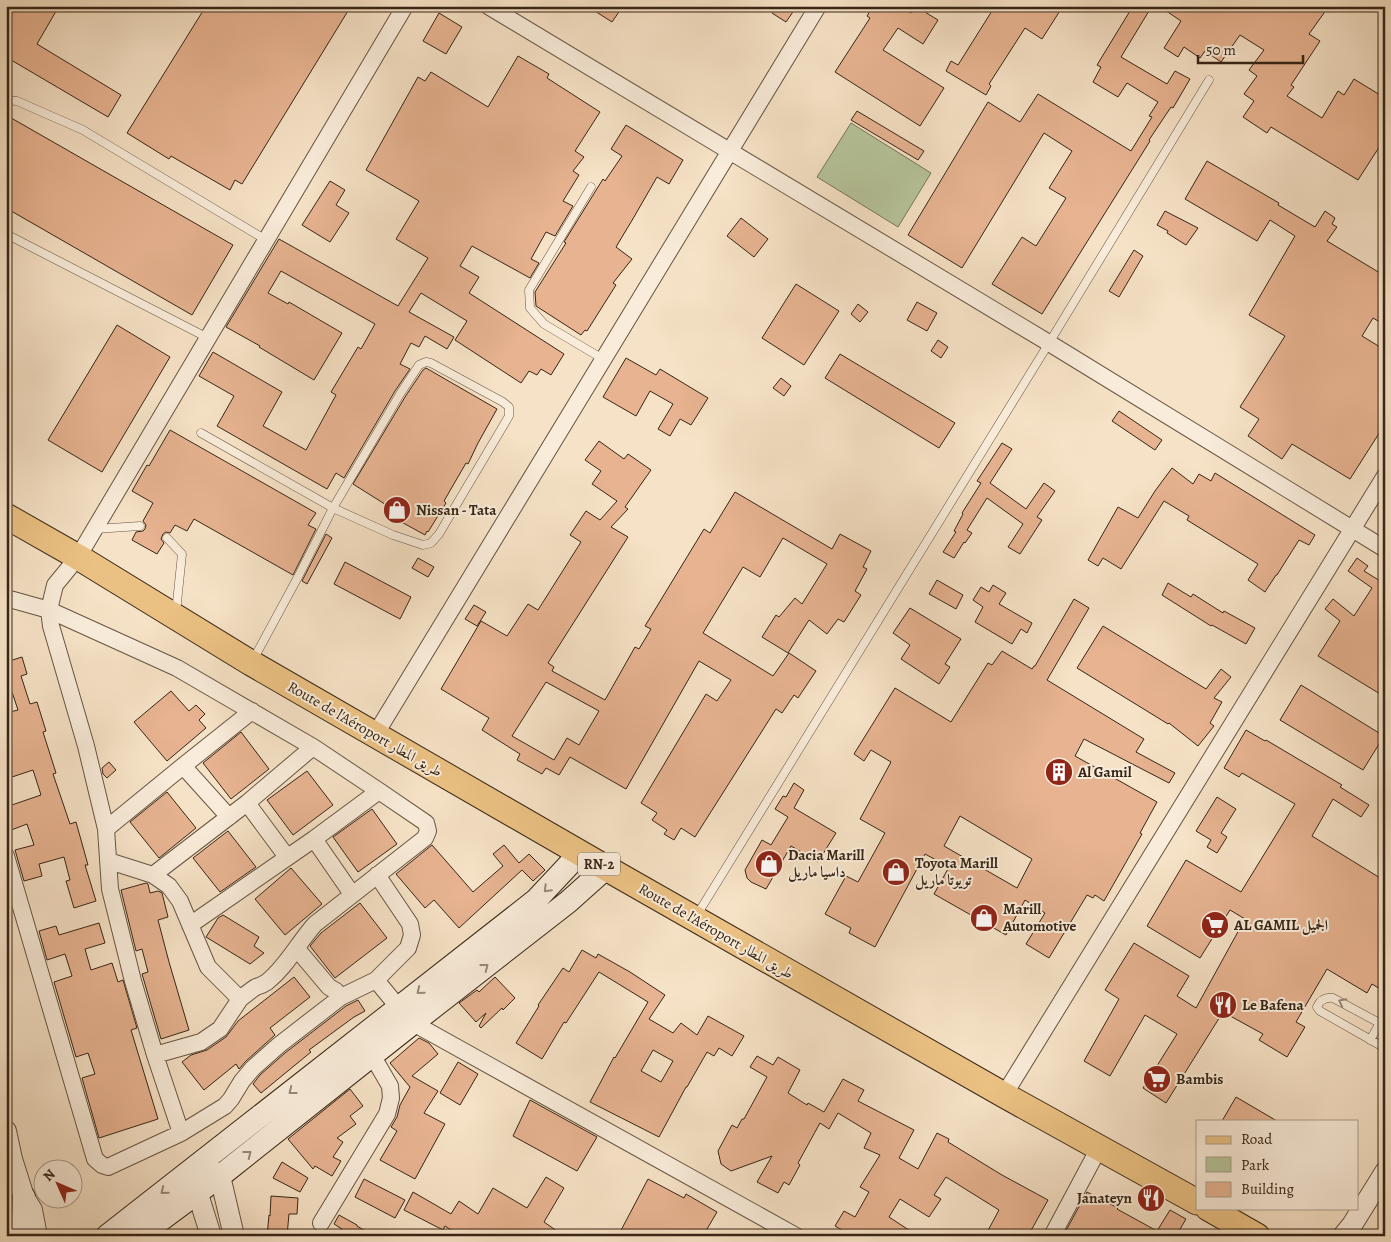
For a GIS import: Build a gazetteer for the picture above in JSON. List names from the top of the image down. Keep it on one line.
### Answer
{"streets":{"main road":["Route de l'Aéroport طريق المطار","RN-2"]},"places":{"shop":["Nissan - Tata","Dacia Marill داسيا ماريل","Toyota Marill تويوتا ماريل","Marill Automotive"],"building":["Al Gamil"],"supermarket":["AL GAMIL الجميل","Bambis"],"restaurant":["Le Bafena","Janateyn"]},"legend":["Road","Park","Building"],"scale_bar":"50 m","north":"top left"}
